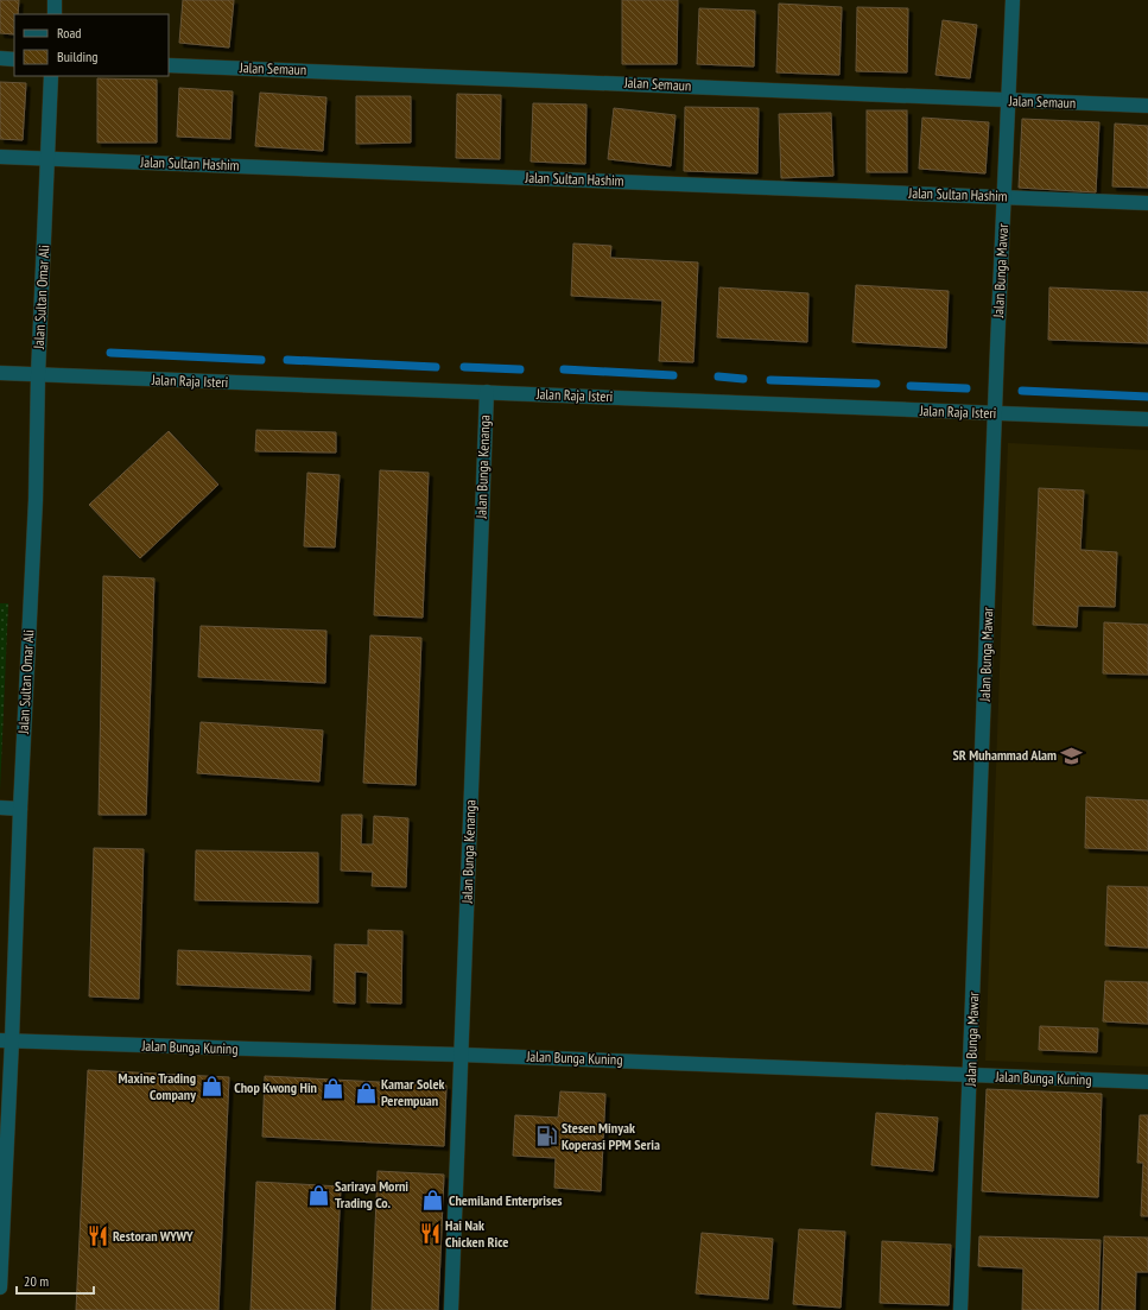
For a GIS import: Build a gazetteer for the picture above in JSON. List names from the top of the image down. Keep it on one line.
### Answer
{"streets":{"street":["Jalan Semaun","Jalan Sultan Hashim","Jalan Bunga Mawar","Jalan Sultan Omar Ali","Jalan Raja Isteri","Jalan Bunga Kenanga","Jalan Bunga Kuning"]},"crossings":[["Jalan Semaun","Jalan Bunga Mawar"],["Jalan Sultan Hashim","Jalan Bunga Mawar"],["Jalan Sultan Hashim","Jalan Sultan Omar Ali"],["Jalan Bunga Mawar","Jalan Raja Isteri"],["Jalan Bunga Mawar","Jalan Bunga Kuning"],["Jalan Sultan Omar Ali","Jalan Raja Isteri"],["Jalan Sultan Omar Ali","Jalan Bunga Kuning"],["Jalan Raja Isteri","Jalan Bunga Kenanga"],["Jalan Bunga Kenanga","Jalan Bunga Kuning"]],"places":{"school or university":["SR Muhammad Alam"],"shop":["Maxine Trading Company","Chop Kwong Hin","Kamar Solek Perempuan","Sariraya Morni Trading Co.","Chemiland Enterprises"],"fuel station":["Stesen Minyak Koperasi PPM Seria"],"restaurant":["Hai Nak Chicken Rice","Restoran WYWY"]},"legend":["Road","Building"],"scale_bar":"20 m"}
